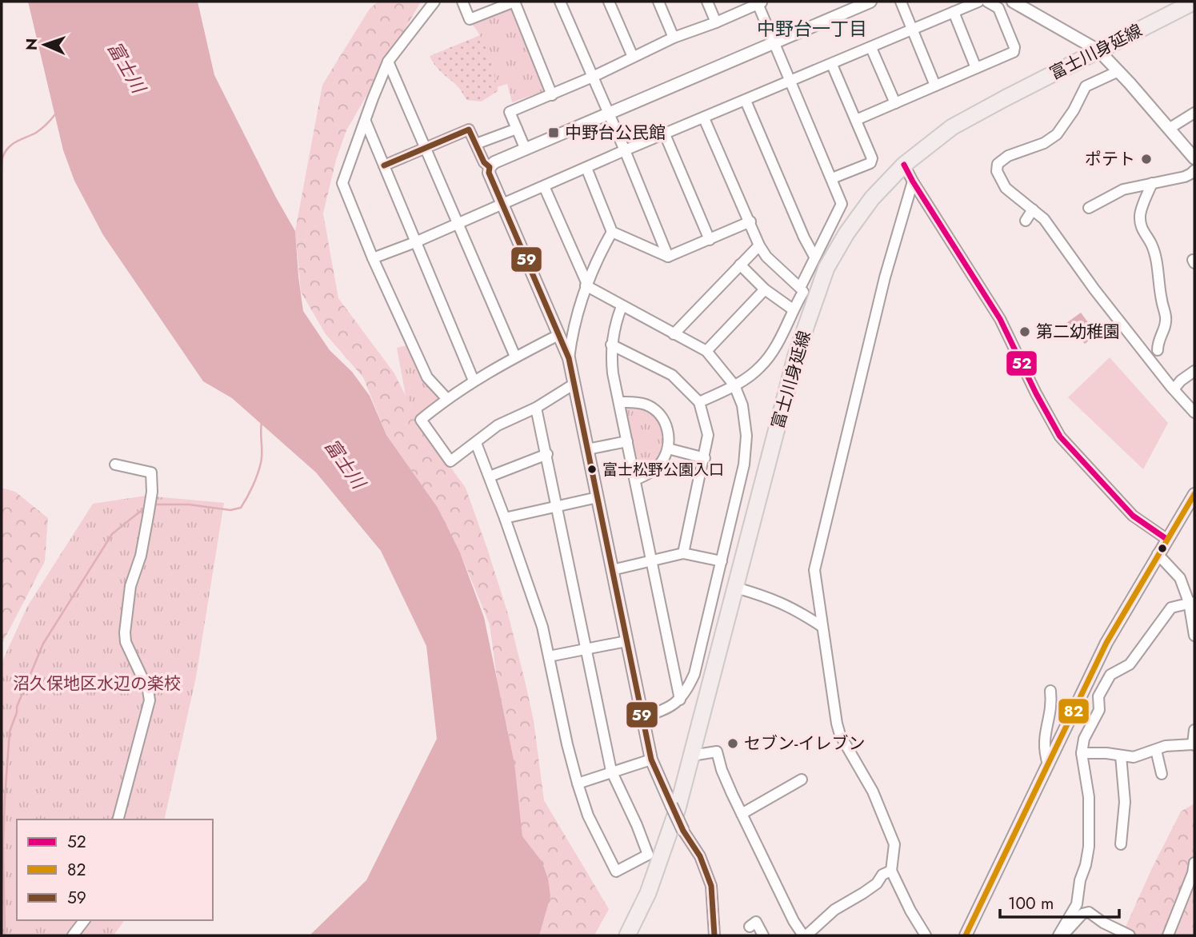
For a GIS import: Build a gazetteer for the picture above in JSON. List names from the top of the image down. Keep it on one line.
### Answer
{"streets":{"main road":["富士川身延線"]},"districts":["中野台一丁目"],"water":["富士川"],"parks":["沼久保地区水辺の楽校"],"places":{"transit":["中野台公民館"],"other":["ポテト","第二幼稚園","富士松野公園入口","セブン-イレブン"]},"lines":["transit line 59","transit line 52","transit line 82"],"legend":["52","82","59"],"scale_bar":"100 m","north":"left"}
